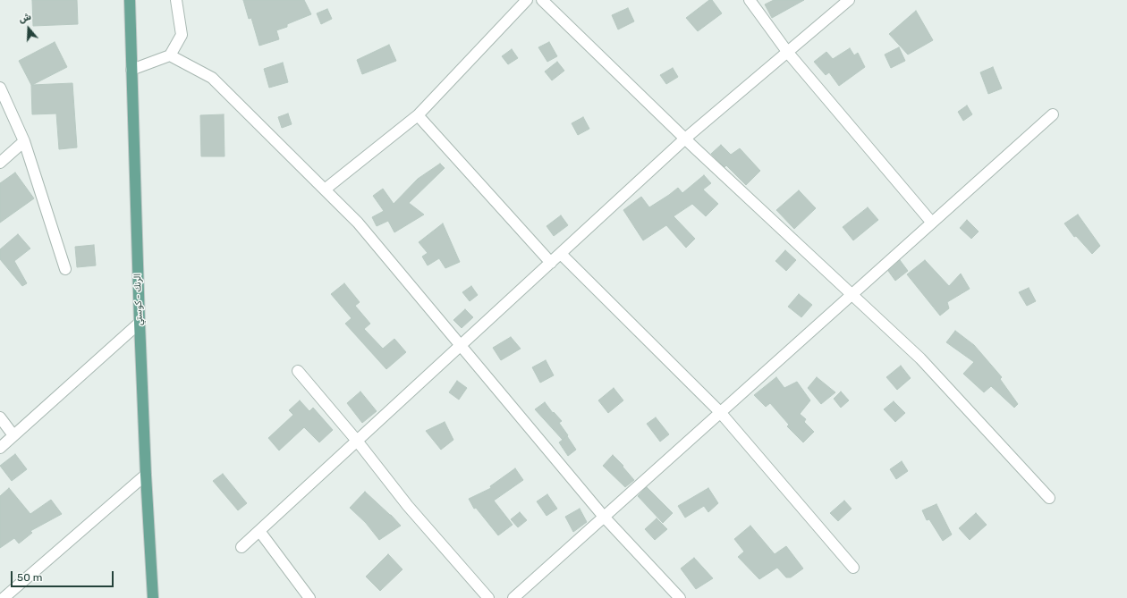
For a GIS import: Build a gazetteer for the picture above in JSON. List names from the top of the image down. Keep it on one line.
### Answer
{"streets":{"main road":["الرنك - كوستي"]},"scale_bar":"50 m","north":"top"}
